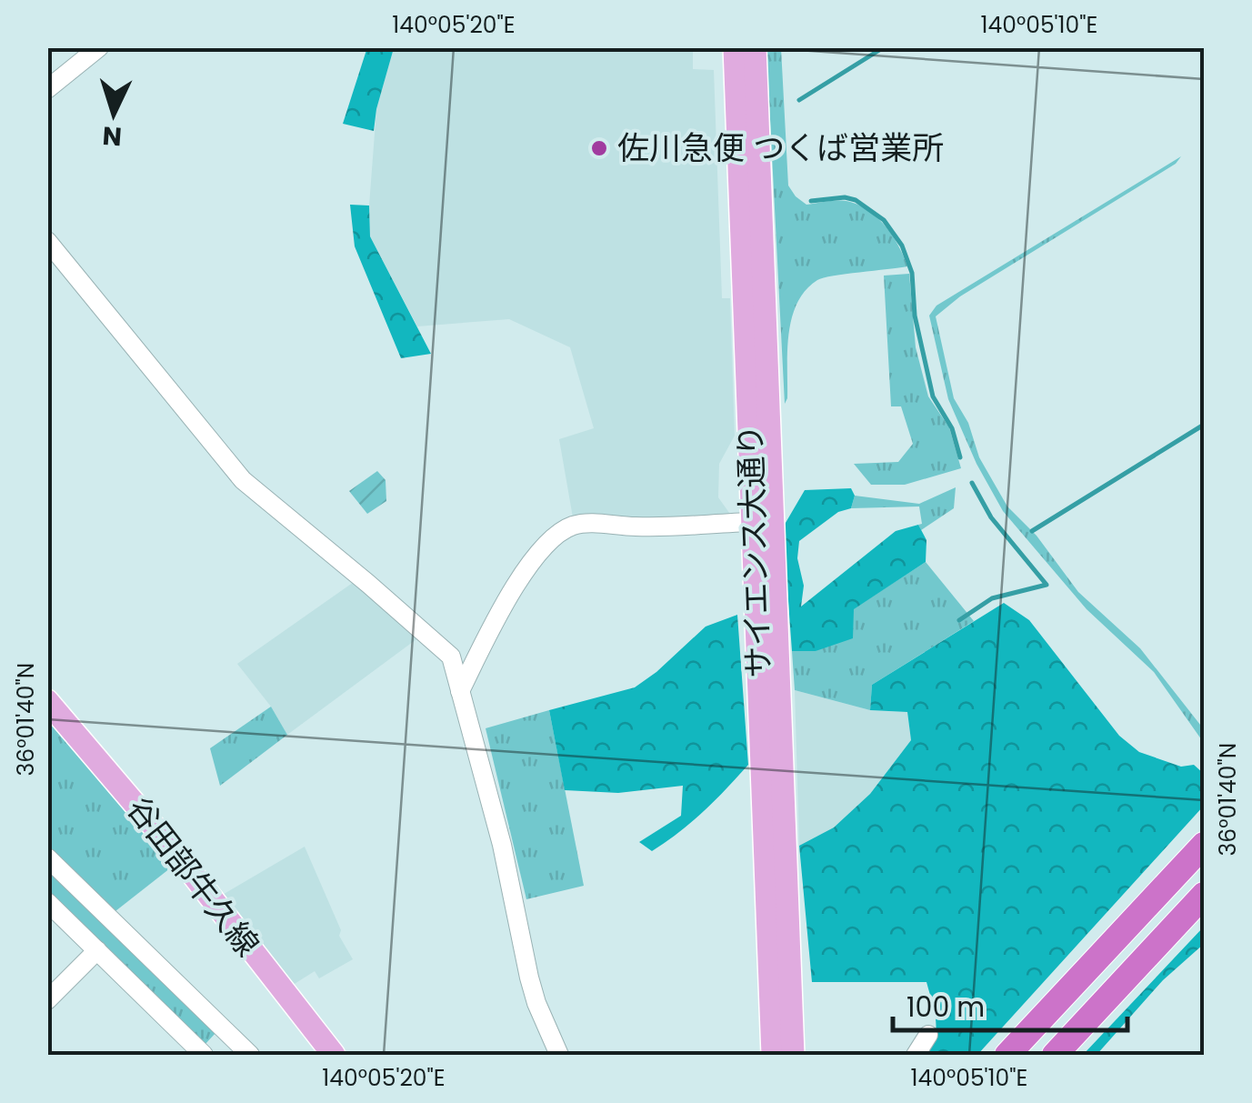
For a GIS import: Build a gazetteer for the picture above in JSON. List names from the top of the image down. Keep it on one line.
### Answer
{"streets":{"main road":["サイエンス大通り","谷田部牛久線"]},"places":["佐川急便 つくば営業所"],"scale_bar":"100 m","north":"bottom","coordinates":["140°05'20\"E","140°05'10\"E","36°01'40\"N"]}
